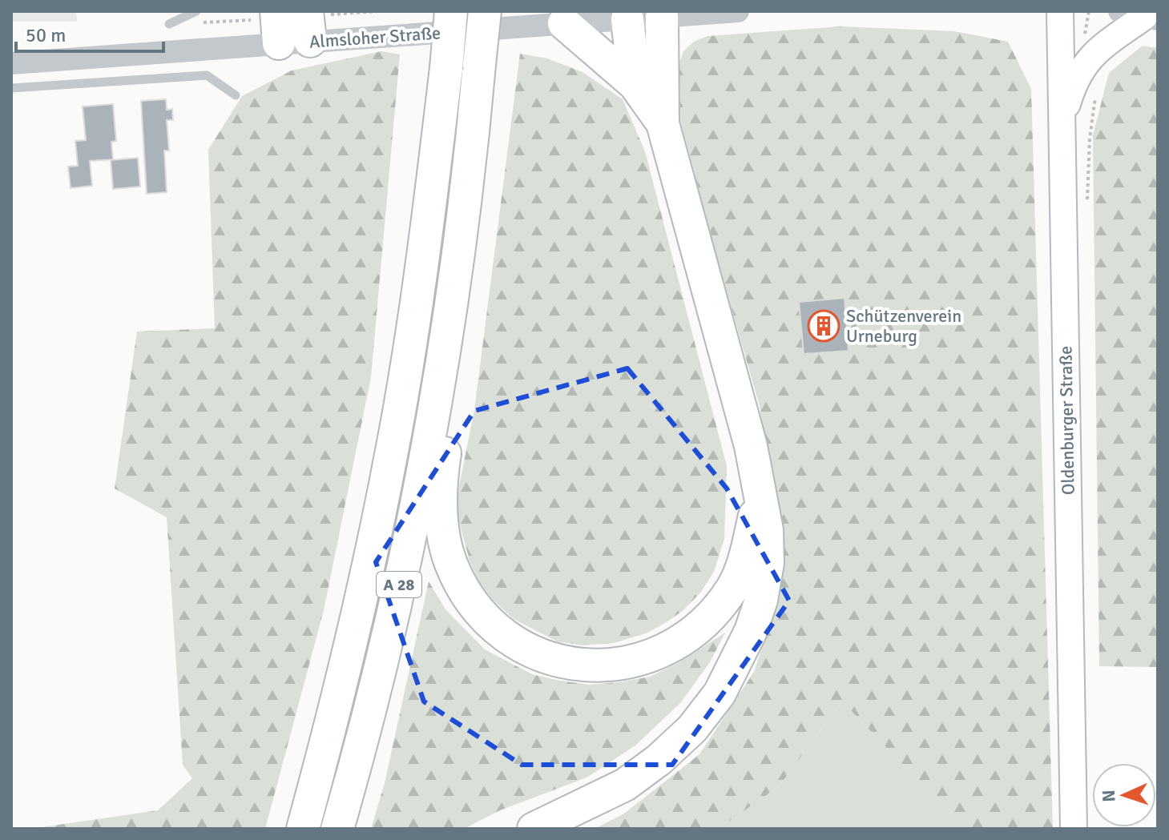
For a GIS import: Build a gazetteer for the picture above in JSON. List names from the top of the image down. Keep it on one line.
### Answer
{"streets":{"highway":["A 28"],"main road":["Oldenburger Straße"],"street":["Almsloher Straße"]},"places":{"building":["Schützenverein Urneburg"]},"scale_bar":"50 m","north":"left"}
